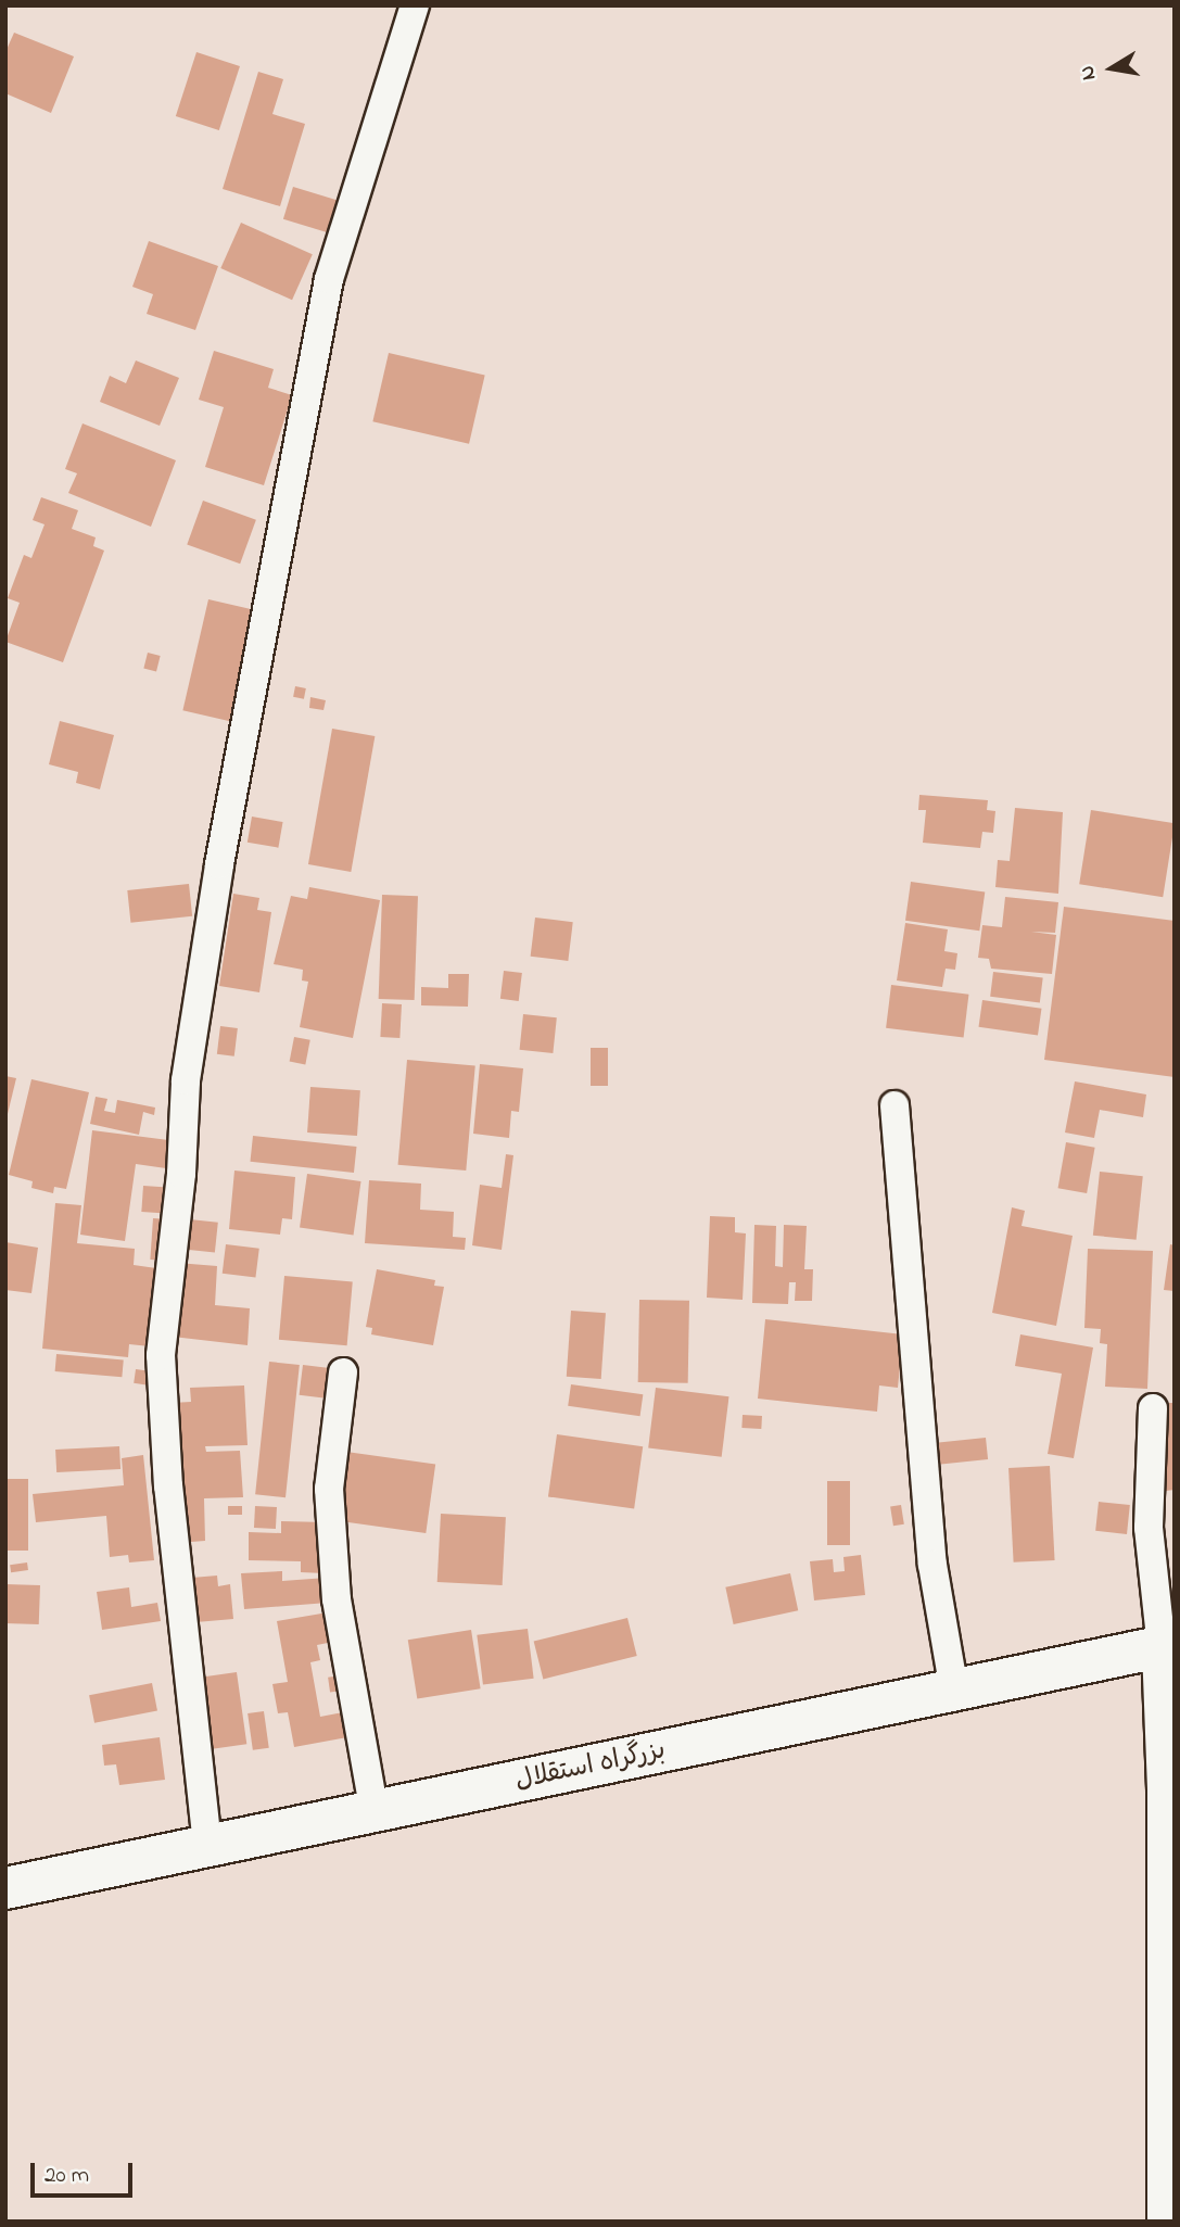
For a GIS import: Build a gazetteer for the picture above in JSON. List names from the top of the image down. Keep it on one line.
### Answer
{"streets":{"highway":["بزرگراه استقلال"]},"scale_bar":"20 m","north":"left"}
